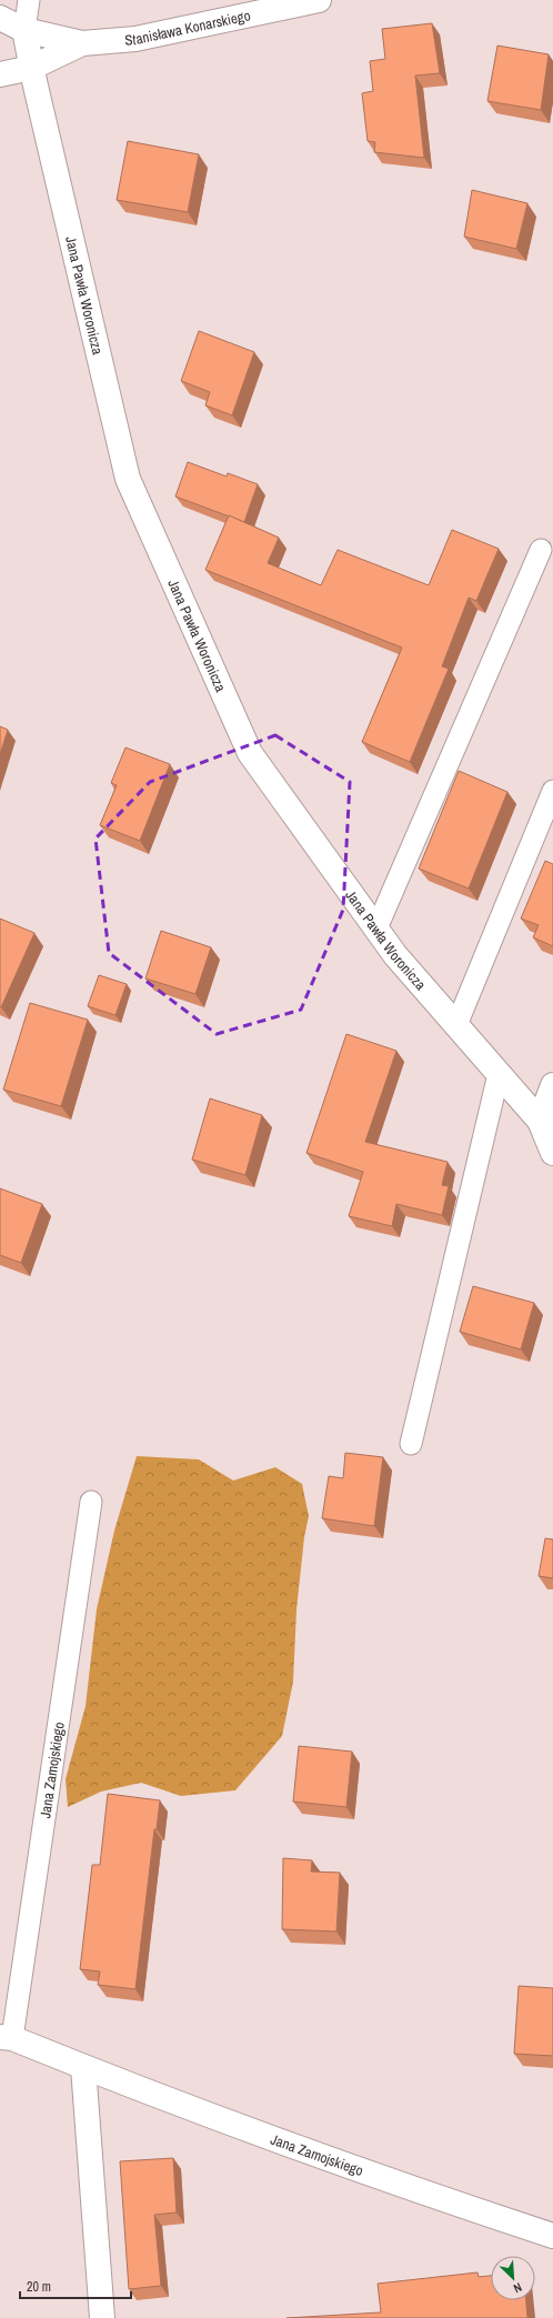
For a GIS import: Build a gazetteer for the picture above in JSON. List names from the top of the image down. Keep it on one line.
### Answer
{"streets":{"street":["Stanisława Konarskiego","Jana Pawła Woronicza","Jana Zamojskiego"]},"crossings":[["Stanisława Konarskiego","Jana Pawła Woronicza"]],"scale_bar":"20 m","north":"bottom right"}
